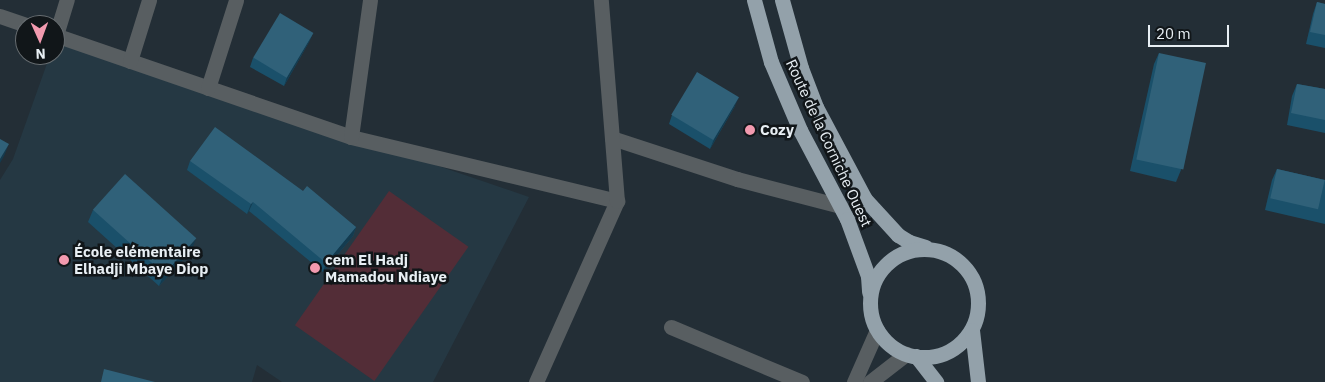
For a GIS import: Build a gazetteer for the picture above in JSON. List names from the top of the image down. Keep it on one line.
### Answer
{"streets":{"highway":["Route de la Corniche Ouest"]},"places":["Cozy","École elémentaire Elhadji Mbaye Diop","cem El Hadj Mamadou Ndiaye"],"scale_bar":"20 m","north":"bottom"}
